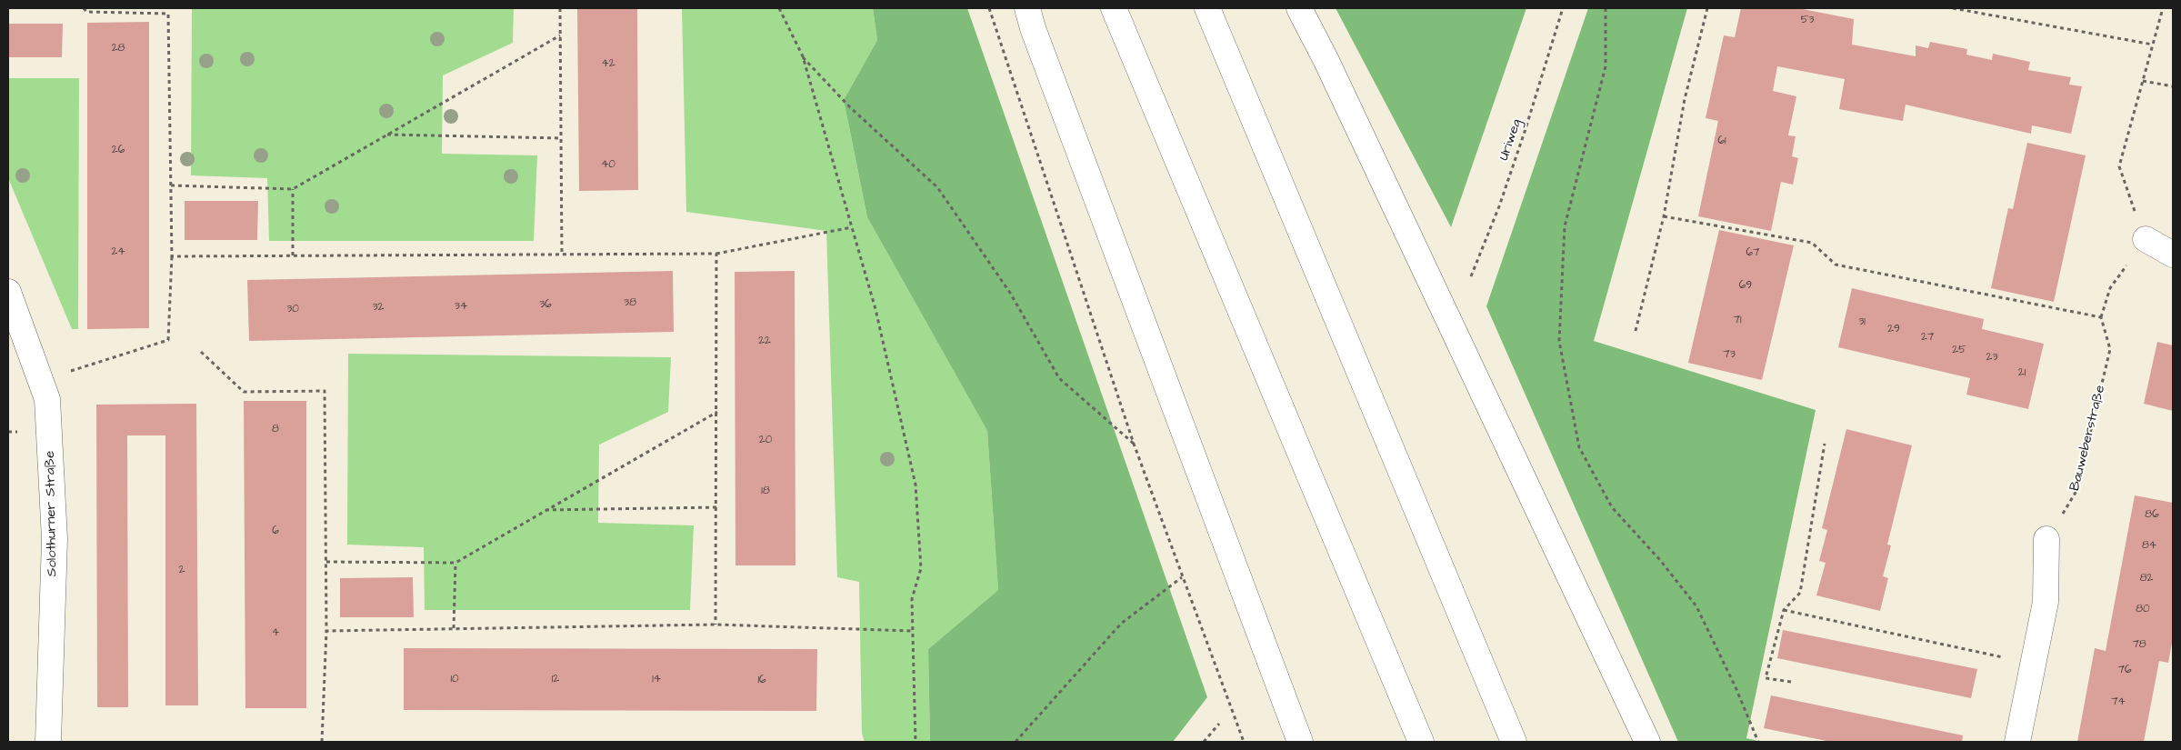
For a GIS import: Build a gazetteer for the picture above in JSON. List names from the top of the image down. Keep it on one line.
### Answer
{"streets":{"main road":["Solothurner Straße"],"path":["Uriweg","Bauweberstraße"]},"house_numbers":["53","28","42","61","26","40","24","67","69","38","36","34","32","30","71","31","29","27","22","25","73","23","21","8","20","18","86","6","84","2","82","80","4","78","76","10","12","14","16","74"]}
